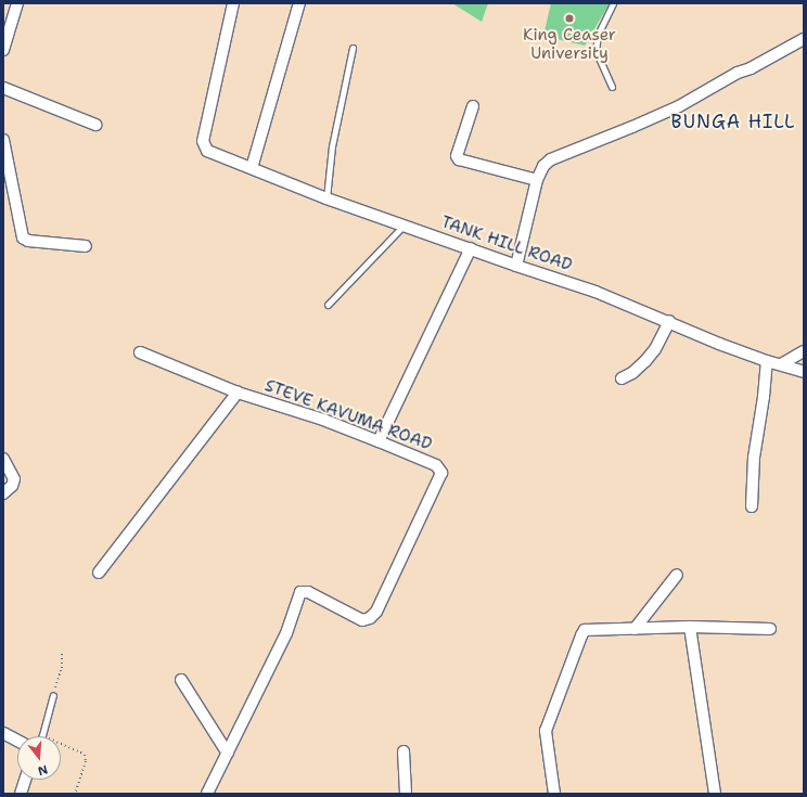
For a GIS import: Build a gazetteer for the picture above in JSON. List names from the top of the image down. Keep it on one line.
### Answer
{"streets":{"street":["TANK HILL ROAD","STEVE KAVUMA ROAD"]},"districts":["BUNGA HILL"],"places":["King Ceaser University"],"north":"bottom"}
